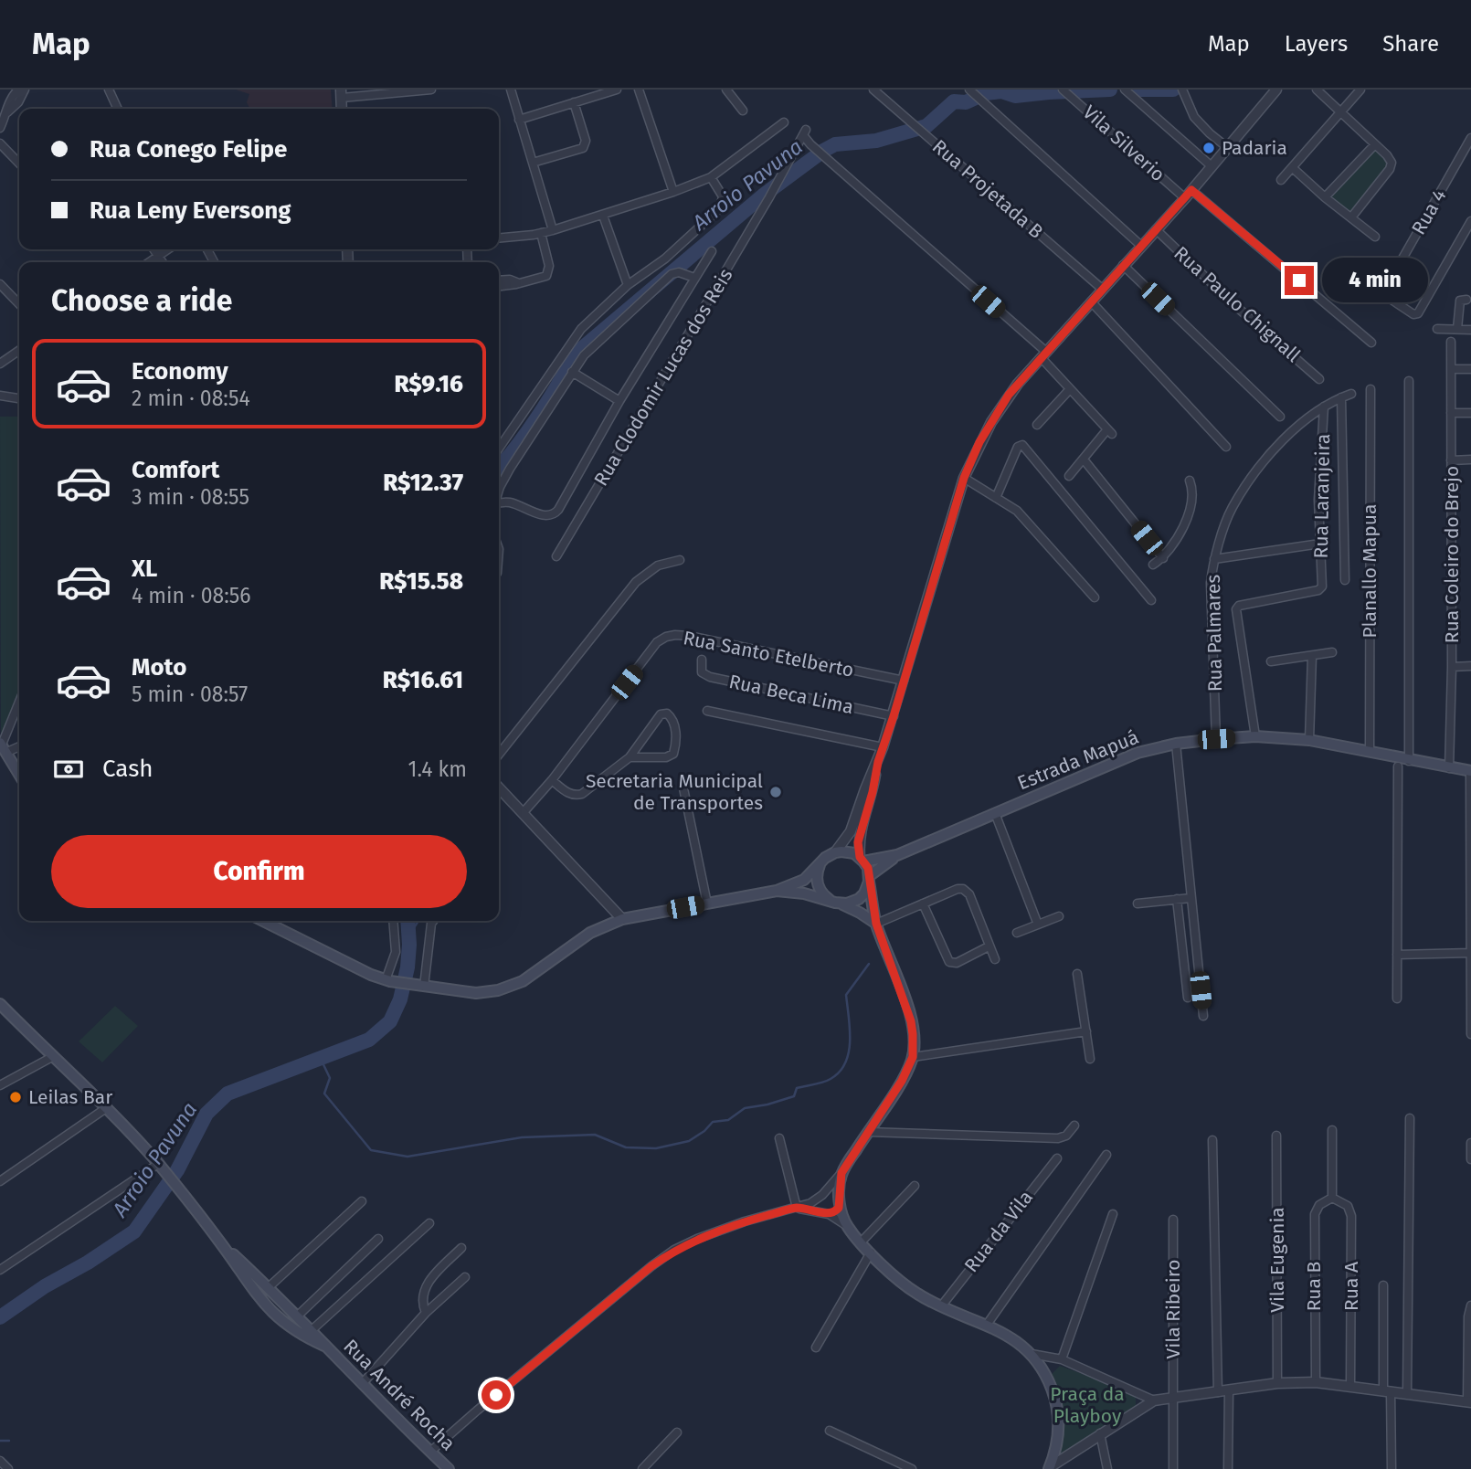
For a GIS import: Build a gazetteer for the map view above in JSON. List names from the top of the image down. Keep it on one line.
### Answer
{"streets":{"main road":["Estrada Mapuá","Rua André Rocha"],"street":["Vila Silverio","Rua Projetada B","Rua 4","Rua Paulo Chignall","Rua Clodomir Lucas dos Reis","Rua Laranjeira","Rua Coleiro do Brejo","Planallo Mapua","Rua Palmares","Rua Santo Etelberto","Rua Beca Lima","Rua da Vila","Vila Eugenia","Rua B","Rua A","Vila Ribeiro"]},"crossings":[["Rua Laranjeira","Rua Palmares"],["Rua Laranjeira","Estrada Mapuá"],["Rua Coleiro do Brejo","Estrada Mapuá"],["Planallo Mapua","Estrada Mapuá"],["Rua Palmares","Estrada Mapuá"],["Rua B","Rua A"]],"water":["Arroio Pavuna"],"parks":["Praça da Playboy"],"places":["Padaria","Secretaria Municipal de Transportes","Leilas Bar"],"page":{"header":"Map","nav":["Map","Layers","Share"],"banner":["Rua Conego Felipe","Rua Leny Eversong"],"bubble":"4 min","heading":"Choose a ride","list":[{"name":"Economy","note":"2 min · 08:54","value":"R$9.16"},{"name":"Comfort","note":"3 min · 08:55","value":"R$12.37"},{"name":"XL","note":"4 min · 08:56","value":"R$15.58"},{"name":"Moto","note":"5 min · 08:57","value":"R$16.61"}],"pay":["Cash","1.4 km"],"buttons":"Confirm"}}
